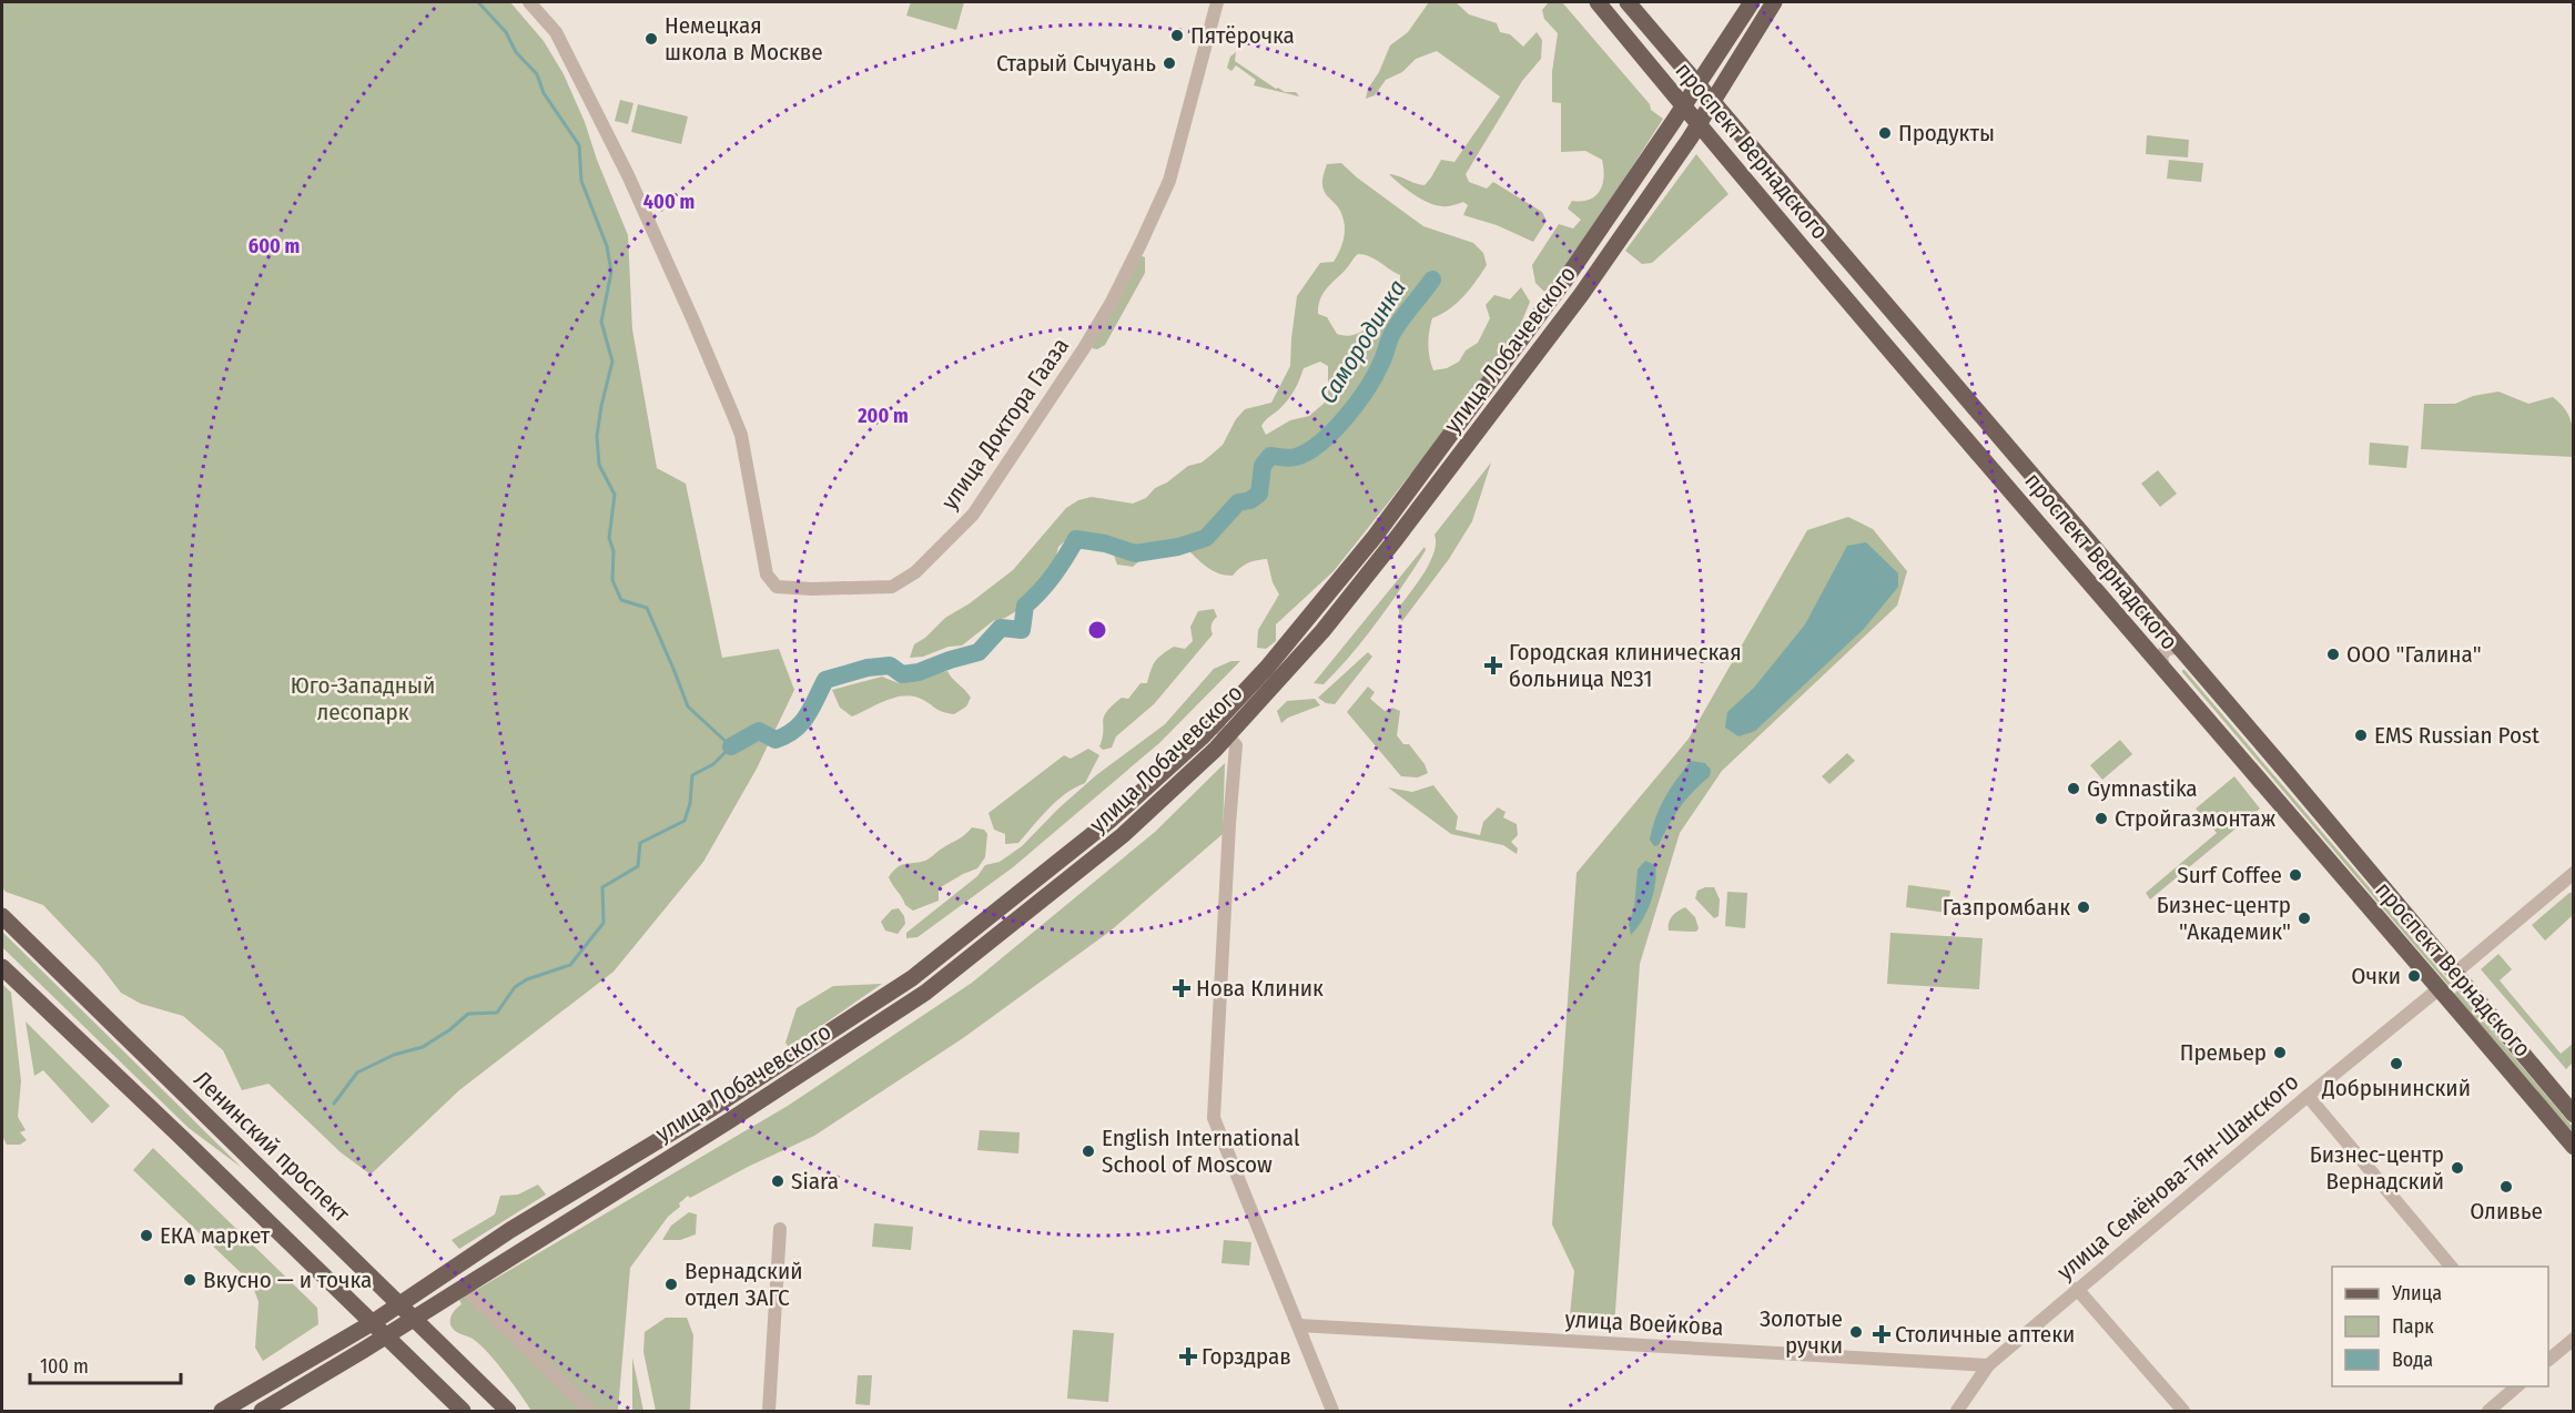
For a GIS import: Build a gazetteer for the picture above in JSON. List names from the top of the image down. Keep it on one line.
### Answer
{"streets":{"main road":["проспект Вернадского","улица Лобачевского","Ленинский проспект"],"street":["улица Доктора Гааза","улица Семёнова-Тян-Шанского","улица Воейкова"]},"crossings":[["проспект Вернадского","улица Лобачевского"],["проспект Вернадского","улица Семёнова-Тян-Шанского"],["улица Лобачевского","Ленинский проспект"],["улица Семёнова-Тян-Шанского","улица Воейкова"]],"water":["Самородинка"],"parks":["Юго-Западный лесопарк"],"places":{"other":["Пятёрочка","Немецкая школа в Москве","Старый Сычуань","Продукты","ООО \"Галина\"","EMS Russian Post","Gymnastika","Стройгазмонтаж","Surf Coffee","Газпромбанк","Бизнес-центр \"Академик\"","Очки","Премьер","Добрынинский","English International School of Moscow","Бизнес-центр Вернадский","Siara","Оливье","ЕКА маркет","Вкусно — и точка","Вернадский отдел ЗАГС","Золотые ручки"],"health":["Городская клиническая больница №31","Нова Клиник","Столичные аптеки","Горздрав"]},"legend":["Улица","Парк","Вода"],"scale_bar":"100 m","rings":["400 m","600 m","200 m"]}
